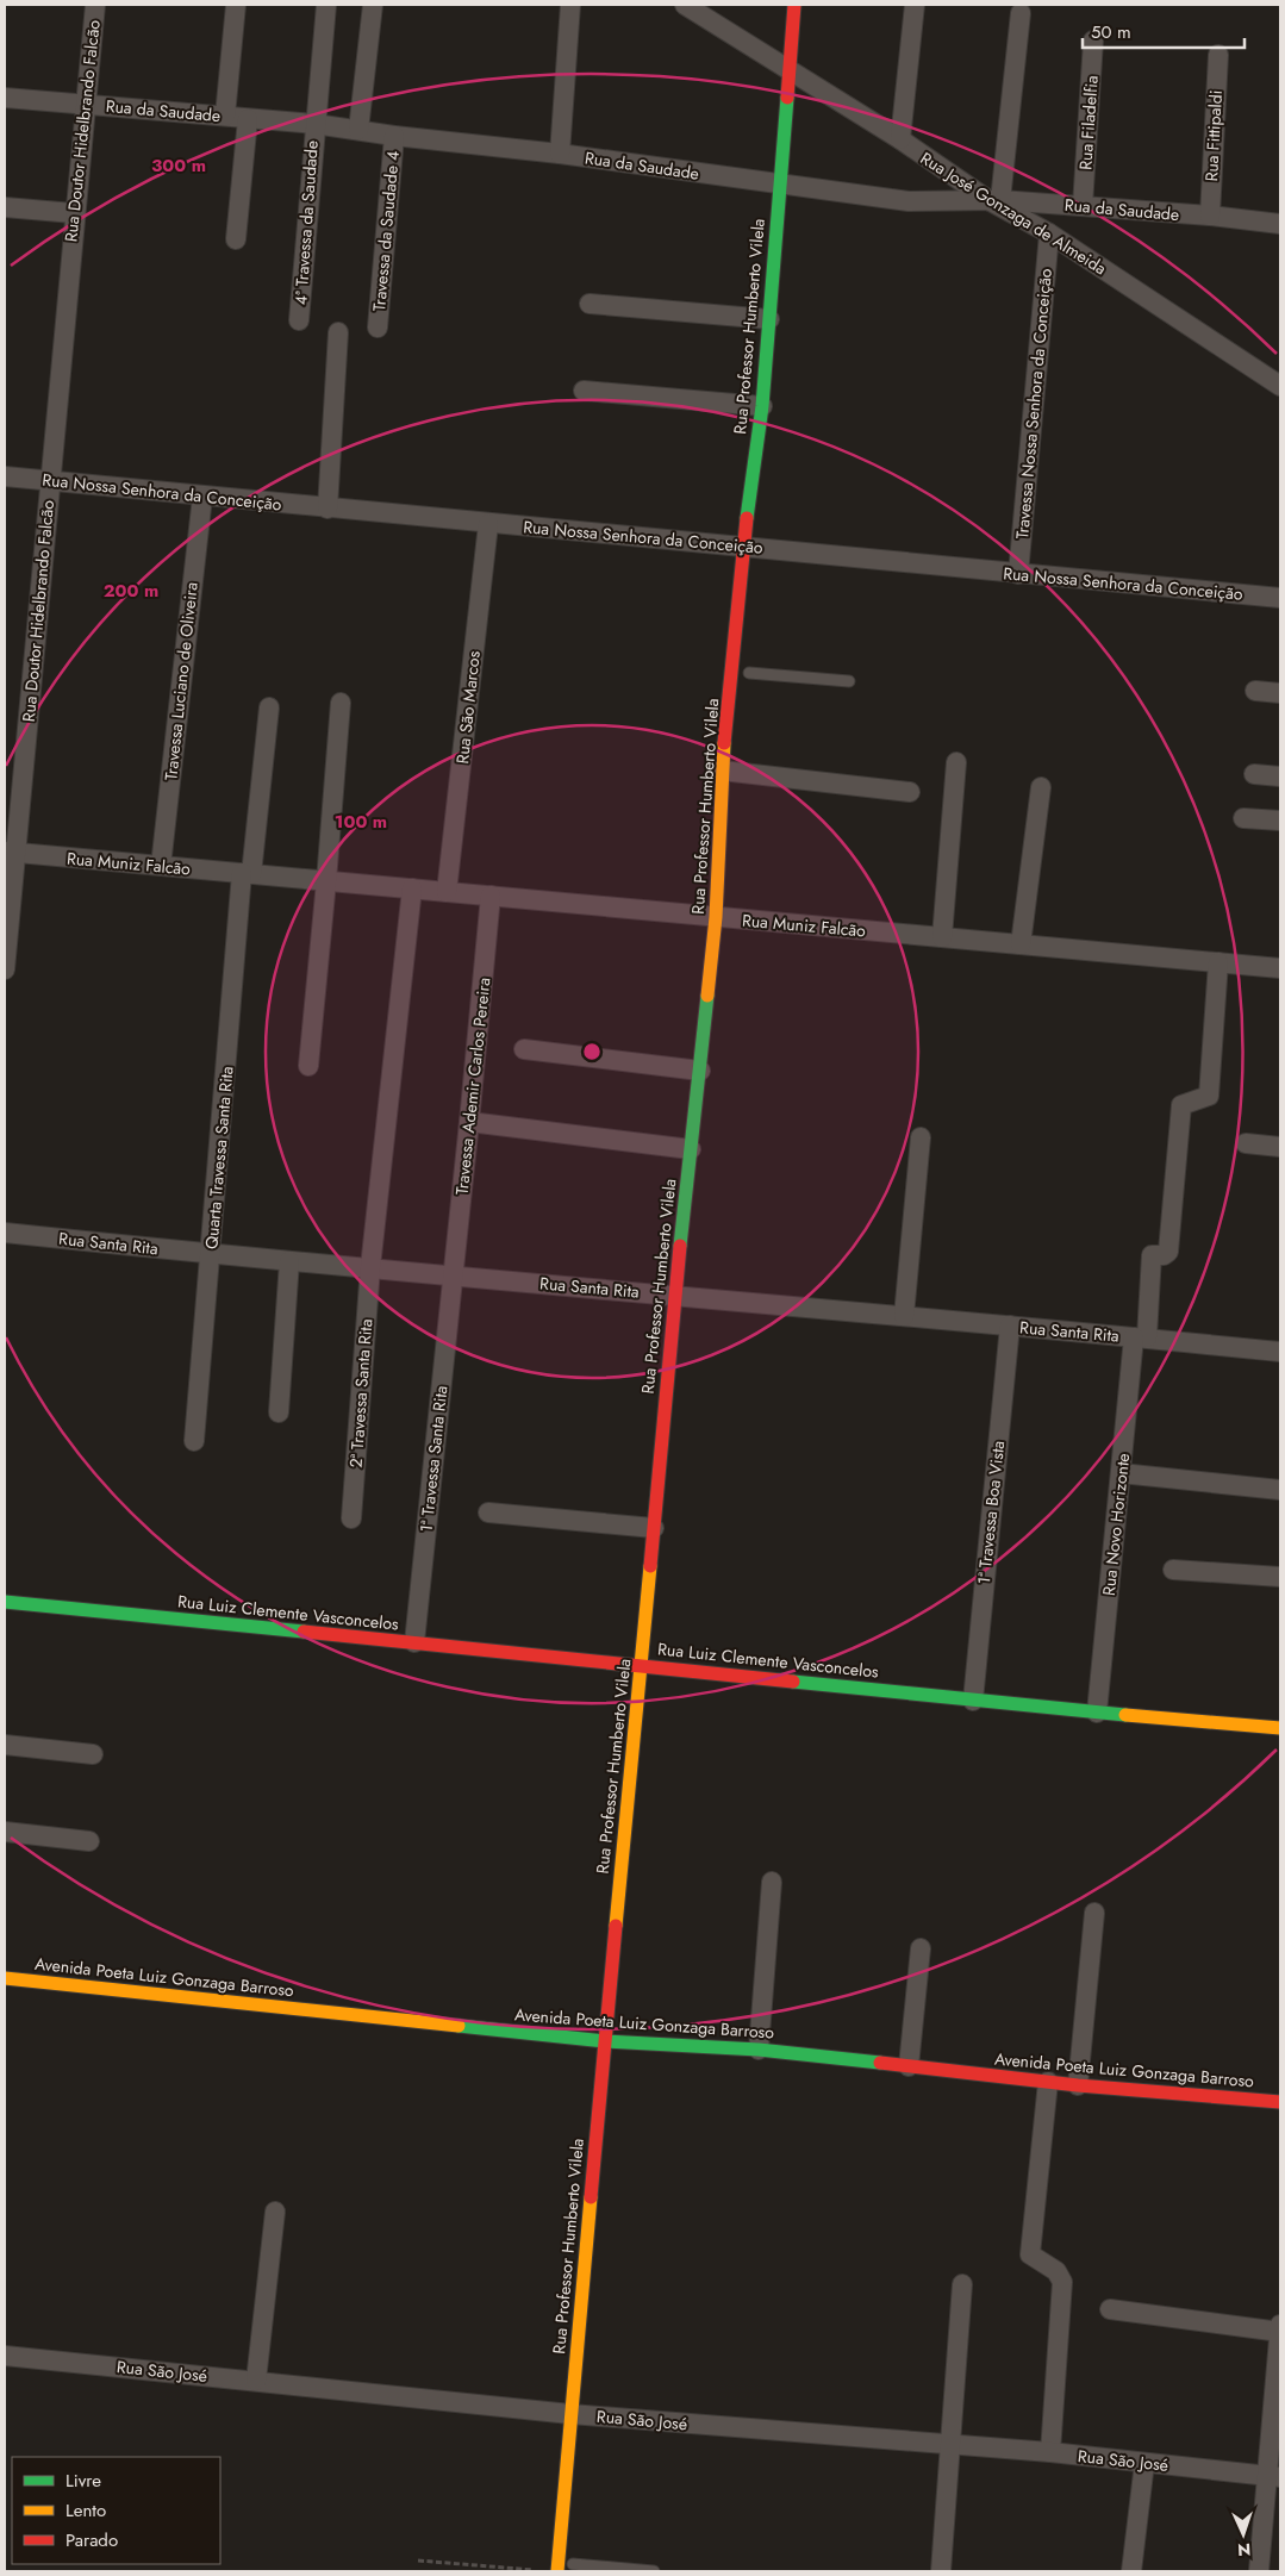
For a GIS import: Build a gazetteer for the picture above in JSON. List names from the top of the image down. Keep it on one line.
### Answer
{"streets":{"street":["Rua da Saudade","Rua Filadelfia","Rua Doutor Hidelbrando Falcão","Rua Fittipaldi","Rua José Gonzaga de Almeida","4ª Travessa da Saudade","Travessa da Saudade 4","Rua Professor Humberto Vilela","Travessa Nossa Senhora da Conceição","Rua Nossa Senhora da Conceição","Travessa Luciano de Oliveira","Rua São Marcos","Rua Muniz Falcão","Travessa Ademir Carlos Pereira","Quarta Travessa Santa Rita","Rua Santa Rita","2ª Travessa Santa Rita","1ª Travessa Santa Rita","1ª Travessa Boa Vista","Rua Novo Horizonte","Rua Luiz Clemente Vasconcelos","Avenida Poeta Luiz Gonzaga Barroso","Rua São José"]},"crossings":[["Rua da Saudade","Rua Filadelfia"],["Rua da Saudade","Rua Doutor Hidelbrando Falcão"],["Rua da Saudade","Rua Fittipaldi"],["Rua da Saudade","Rua José Gonzaga de Almeida"],["Rua da Saudade","4ª Travessa da Saudade"],["Rua da Saudade","Travessa da Saudade 4"],["Rua da Saudade","Rua Professor Humberto Vilela"],["Rua Doutor Hidelbrando Falcão","Rua Nossa Senhora da Conceição"],["Rua Doutor Hidelbrando Falcão","Rua Muniz Falcão"],["Rua José Gonzaga de Almeida","Rua Professor Humberto Vilela"],["Rua José Gonzaga de Almeida","Travessa Nossa Senhora da Conceição"],["Rua Professor Humberto Vilela","Rua Nossa Senhora da Conceição"],["Rua Professor Humberto Vilela","Rua Muniz Falcão"],["Rua Professor Humberto Vilela","Rua Santa Rita"],["Rua Professor Humberto Vilela","Rua Luiz Clemente Vasconcelos"],["Rua Professor Humberto Vilela","Avenida Poeta Luiz Gonzaga Barroso"],["Rua Professor Humberto Vilela","Rua São José"],["Travessa Nossa Senhora da Conceição","Rua Nossa Senhora da Conceição"],["Rua Nossa Senhora da Conceição","Travessa Luciano de Oliveira"],["Rua Nossa Senhora da Conceição","Rua São Marcos"],["Travessa Luciano de Oliveira","Rua Muniz Falcão"],["Rua São Marcos","Rua Muniz Falcão"],["Rua Muniz Falcão","Travessa Ademir Carlos Pereira"],["Rua Muniz Falcão","Quarta Travessa Santa Rita"],["Rua Muniz Falcão","2ª Travessa Santa Rita"],["Rua Muniz Falcão","Rua Novo Horizonte"],["Travessa Ademir Carlos Pereira","Rua Santa Rita"],["Travessa Ademir Carlos Pereira","1ª Travessa Santa Rita"],["Quarta Travessa Santa Rita","Rua Santa Rita"],["Rua Santa Rita","2ª Travessa Santa Rita"],["Rua Santa Rita","1ª Travessa Santa Rita"],["Rua Santa Rita","1ª Travessa Boa Vista"],["Rua Santa Rita","Rua Novo Horizonte"],["1ª Travessa Santa Rita","Rua Luiz Clemente Vasconcelos"],["1ª Travessa Boa Vista","Rua Luiz Clemente Vasconcelos"],["Rua Novo Horizonte","Rua Luiz Clemente Vasconcelos"]],"legend":["Livre","Lento","Parado"],"scale_bar":"50 m","north":"bottom","rings":["300 m","200 m","100 m"]}
